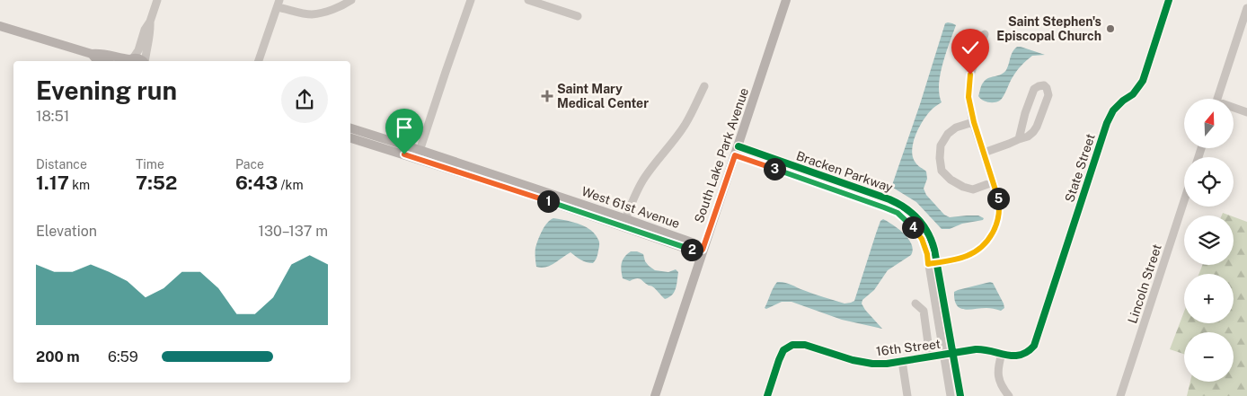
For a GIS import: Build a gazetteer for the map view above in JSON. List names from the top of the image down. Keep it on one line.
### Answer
{"streets":{"main road":["South Lake Park Avenue","West 61st Avenue"],"street":["State Street","Bracken Parkway","Lincoln Street","16th Street"]},"crossings":[["South Lake Park Avenue","Bracken Parkway"],["South Lake Park Avenue","West 61st Avenue"],["State Street","16th Street"],["Bracken Parkway","16th Street"]],"places":{"other":["Saint Stephen's Episcopal Church"],"health":["Saint Mary Medical Center"]},"north":"top","page":{"heading":["Evening run","18:51"],"map_buttons":["+","−"],"stats":[["Distance","1.17 km"],["Time","7:52"],["Pace","6:43 /km"]],"pins":["3","5","1","4","2"],"chart":["Elevation","130–137 m"],"list":[{"name":"200 m","note":"6:59"}]}}
